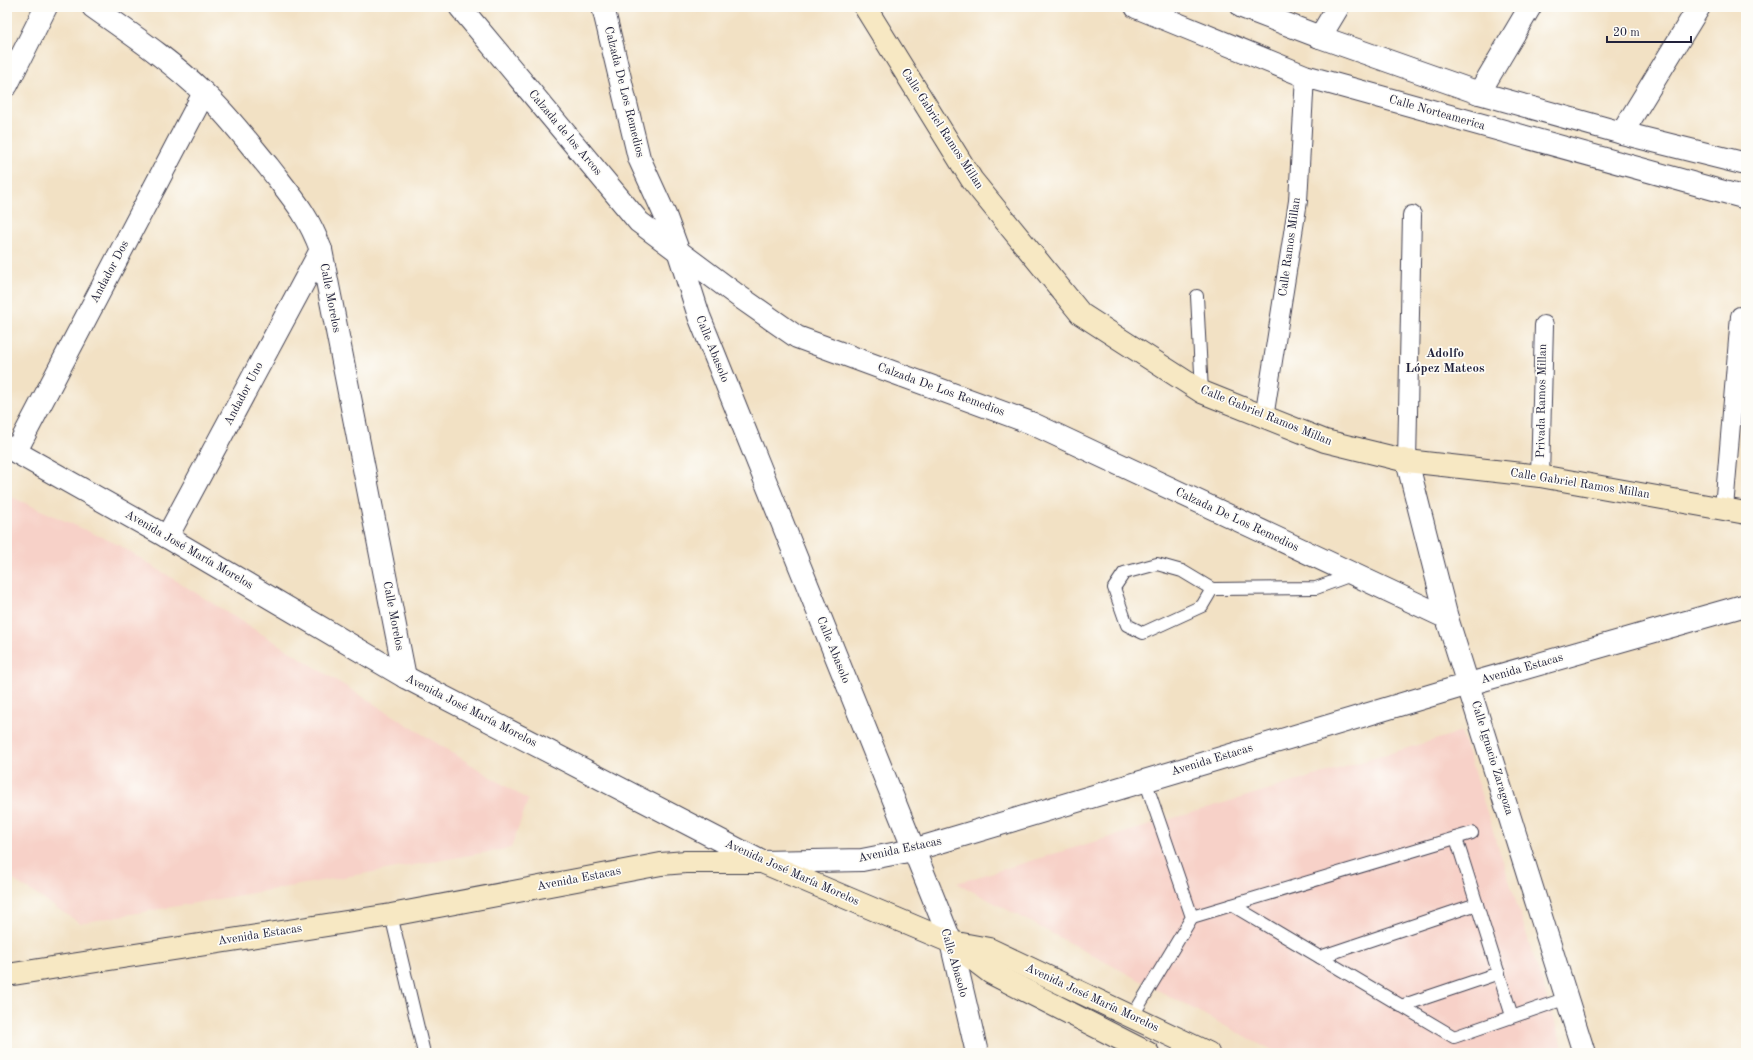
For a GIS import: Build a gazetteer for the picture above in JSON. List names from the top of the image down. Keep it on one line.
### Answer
{"streets":{"main road":["Calle Gabriel Ramos Millan","Avenida José María Morelos","Avenida Estacas"],"street":["Calzada De Los Remedios","Calle Norteamerica","Calzada de los Arcos","Calle Ramos Millan","Andador Dos","Calle Morelos","Calle Abasolo","Andador Uno","Privada Ramos Millan","Calle Ignacio Zaragoza"]},"crossings":[["Calzada De Los Remedios","Calzada de los Arcos"],["Calzada De Los Remedios","Calle Abasolo"],["Calzada De Los Remedios","Calle Ignacio Zaragoza"],["Calle Norteamerica","Calle Ramos Millan"],["Calle Gabriel Ramos Millan","Calle Ramos Millan"],["Calle Gabriel Ramos Millan","Privada Ramos Millan"],["Calle Gabriel Ramos Millan","Calle Ignacio Zaragoza"],["Calzada de los Arcos","Calle Abasolo"],["Andador Dos","Calle Morelos"],["Andador Dos","Avenida José María Morelos"],["Calle Morelos","Andador Uno"],["Calle Morelos","Avenida José María Morelos"],["Calle Abasolo","Avenida José María Morelos"],["Calle Abasolo","Avenida Estacas"],["Andador Uno","Avenida José María Morelos"],["Avenida José María Morelos","Avenida Estacas"],["Avenida Estacas","Calle Ignacio Zaragoza"]],"districts":["Adolfo López Mateos"],"scale_bar":"20 m"}
